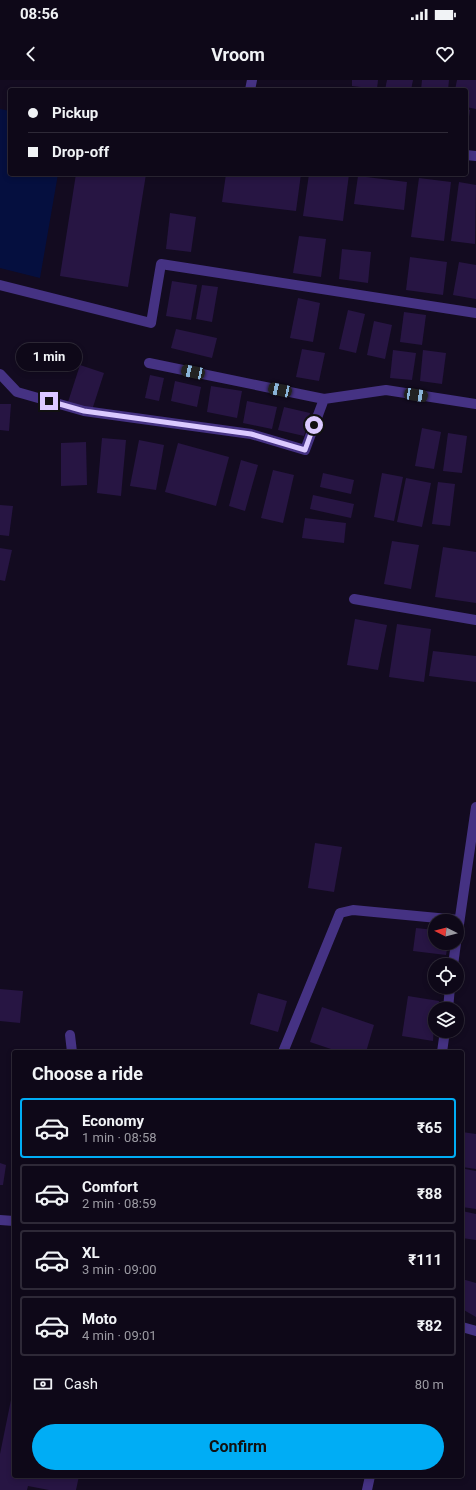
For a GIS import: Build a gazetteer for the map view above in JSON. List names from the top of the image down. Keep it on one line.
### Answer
{"north":"left","page":{"status":"08:56","header":"Vroom","banner":["Pickup","Drop-off"],"bubble":"1 min","heading":"Choose a ride","list":[{"name":"Economy","note":"1 min · 08:58","value":"₹65"},{"name":"Comfort","note":"2 min · 08:59","value":"₹88"},{"name":"XL","note":"3 min · 09:00","value":"₹111"},{"name":"Moto","note":"4 min · 09:01","value":"₹82"}],"pay":["Cash","80 m"],"buttons":"Confirm"}}
